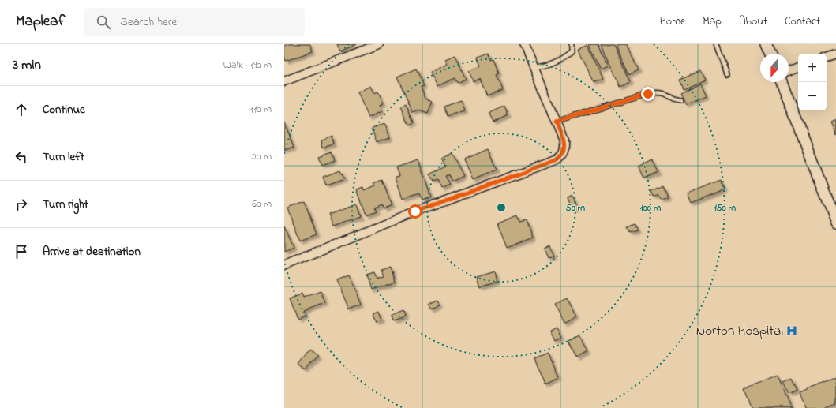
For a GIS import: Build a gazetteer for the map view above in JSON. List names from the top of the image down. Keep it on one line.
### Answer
{"places":{"hospital":["Norton Hospital"]},"north":"bottom","page":{"header":"Mapleaf","search":"Search here","nav":["Home","Map","About","Contact"],"heading":["3 min","Walk · 190 m"],"map_buttons":["+","−"],"list":[["Continue","110 m"],["Turn left","20 m"],["Turn right","60 m"],"Arrive at destination"]},"rings":["50 m","100 m","150 m"]}
